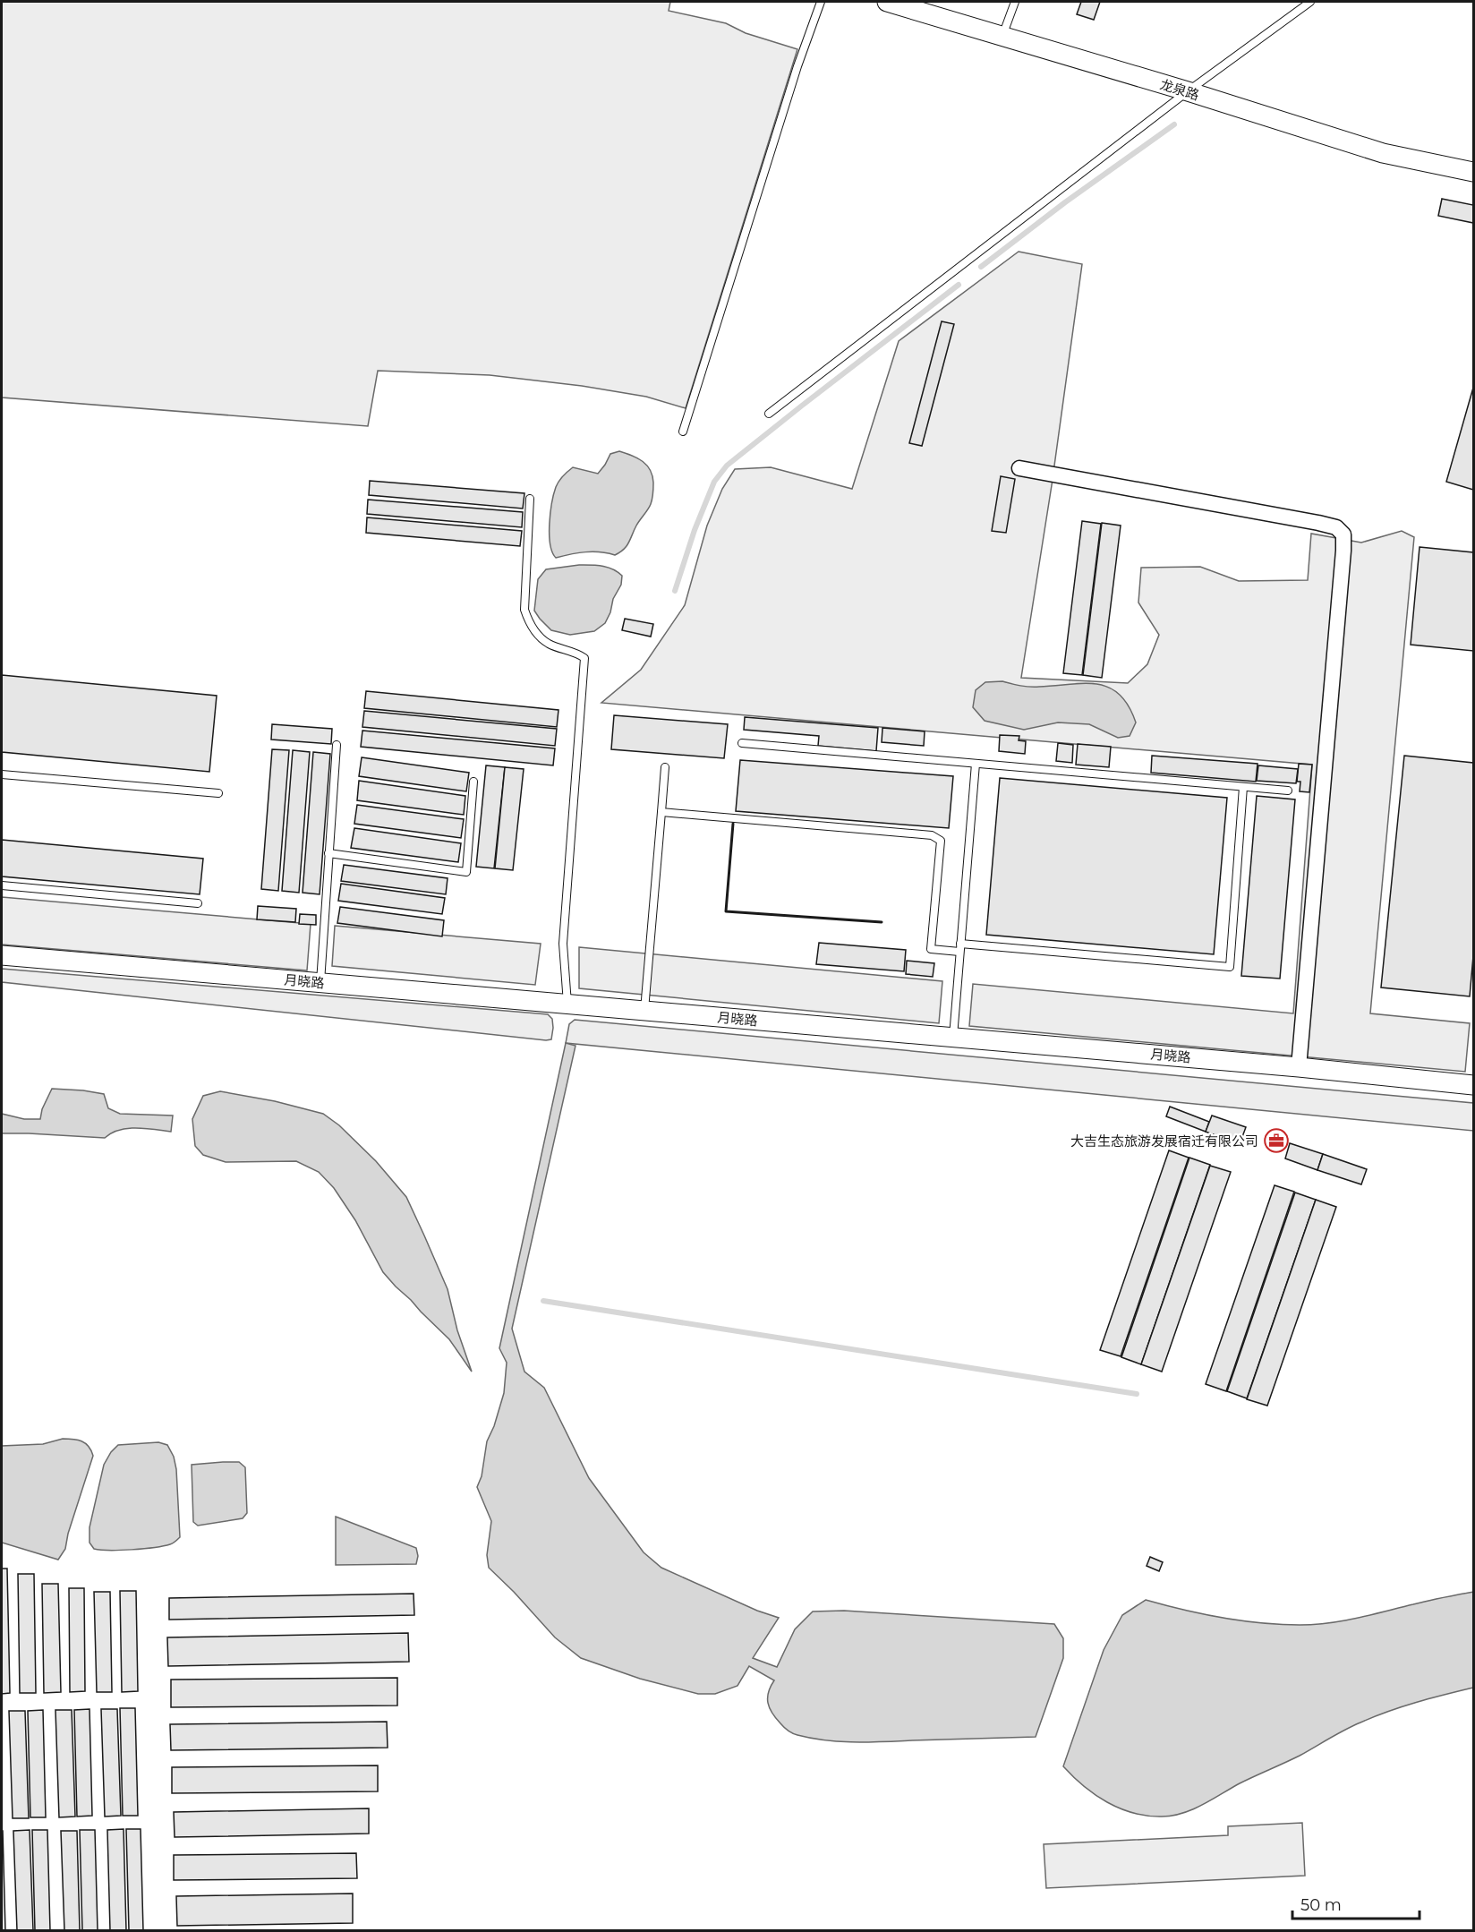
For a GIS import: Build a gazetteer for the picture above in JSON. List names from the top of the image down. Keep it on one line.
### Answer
{"streets":{"street":["龙泉路","月晓路"]},"places":{"office":["大吉生态旅游发展宿迁有限公司"]},"scale_bar":"50 m"}
